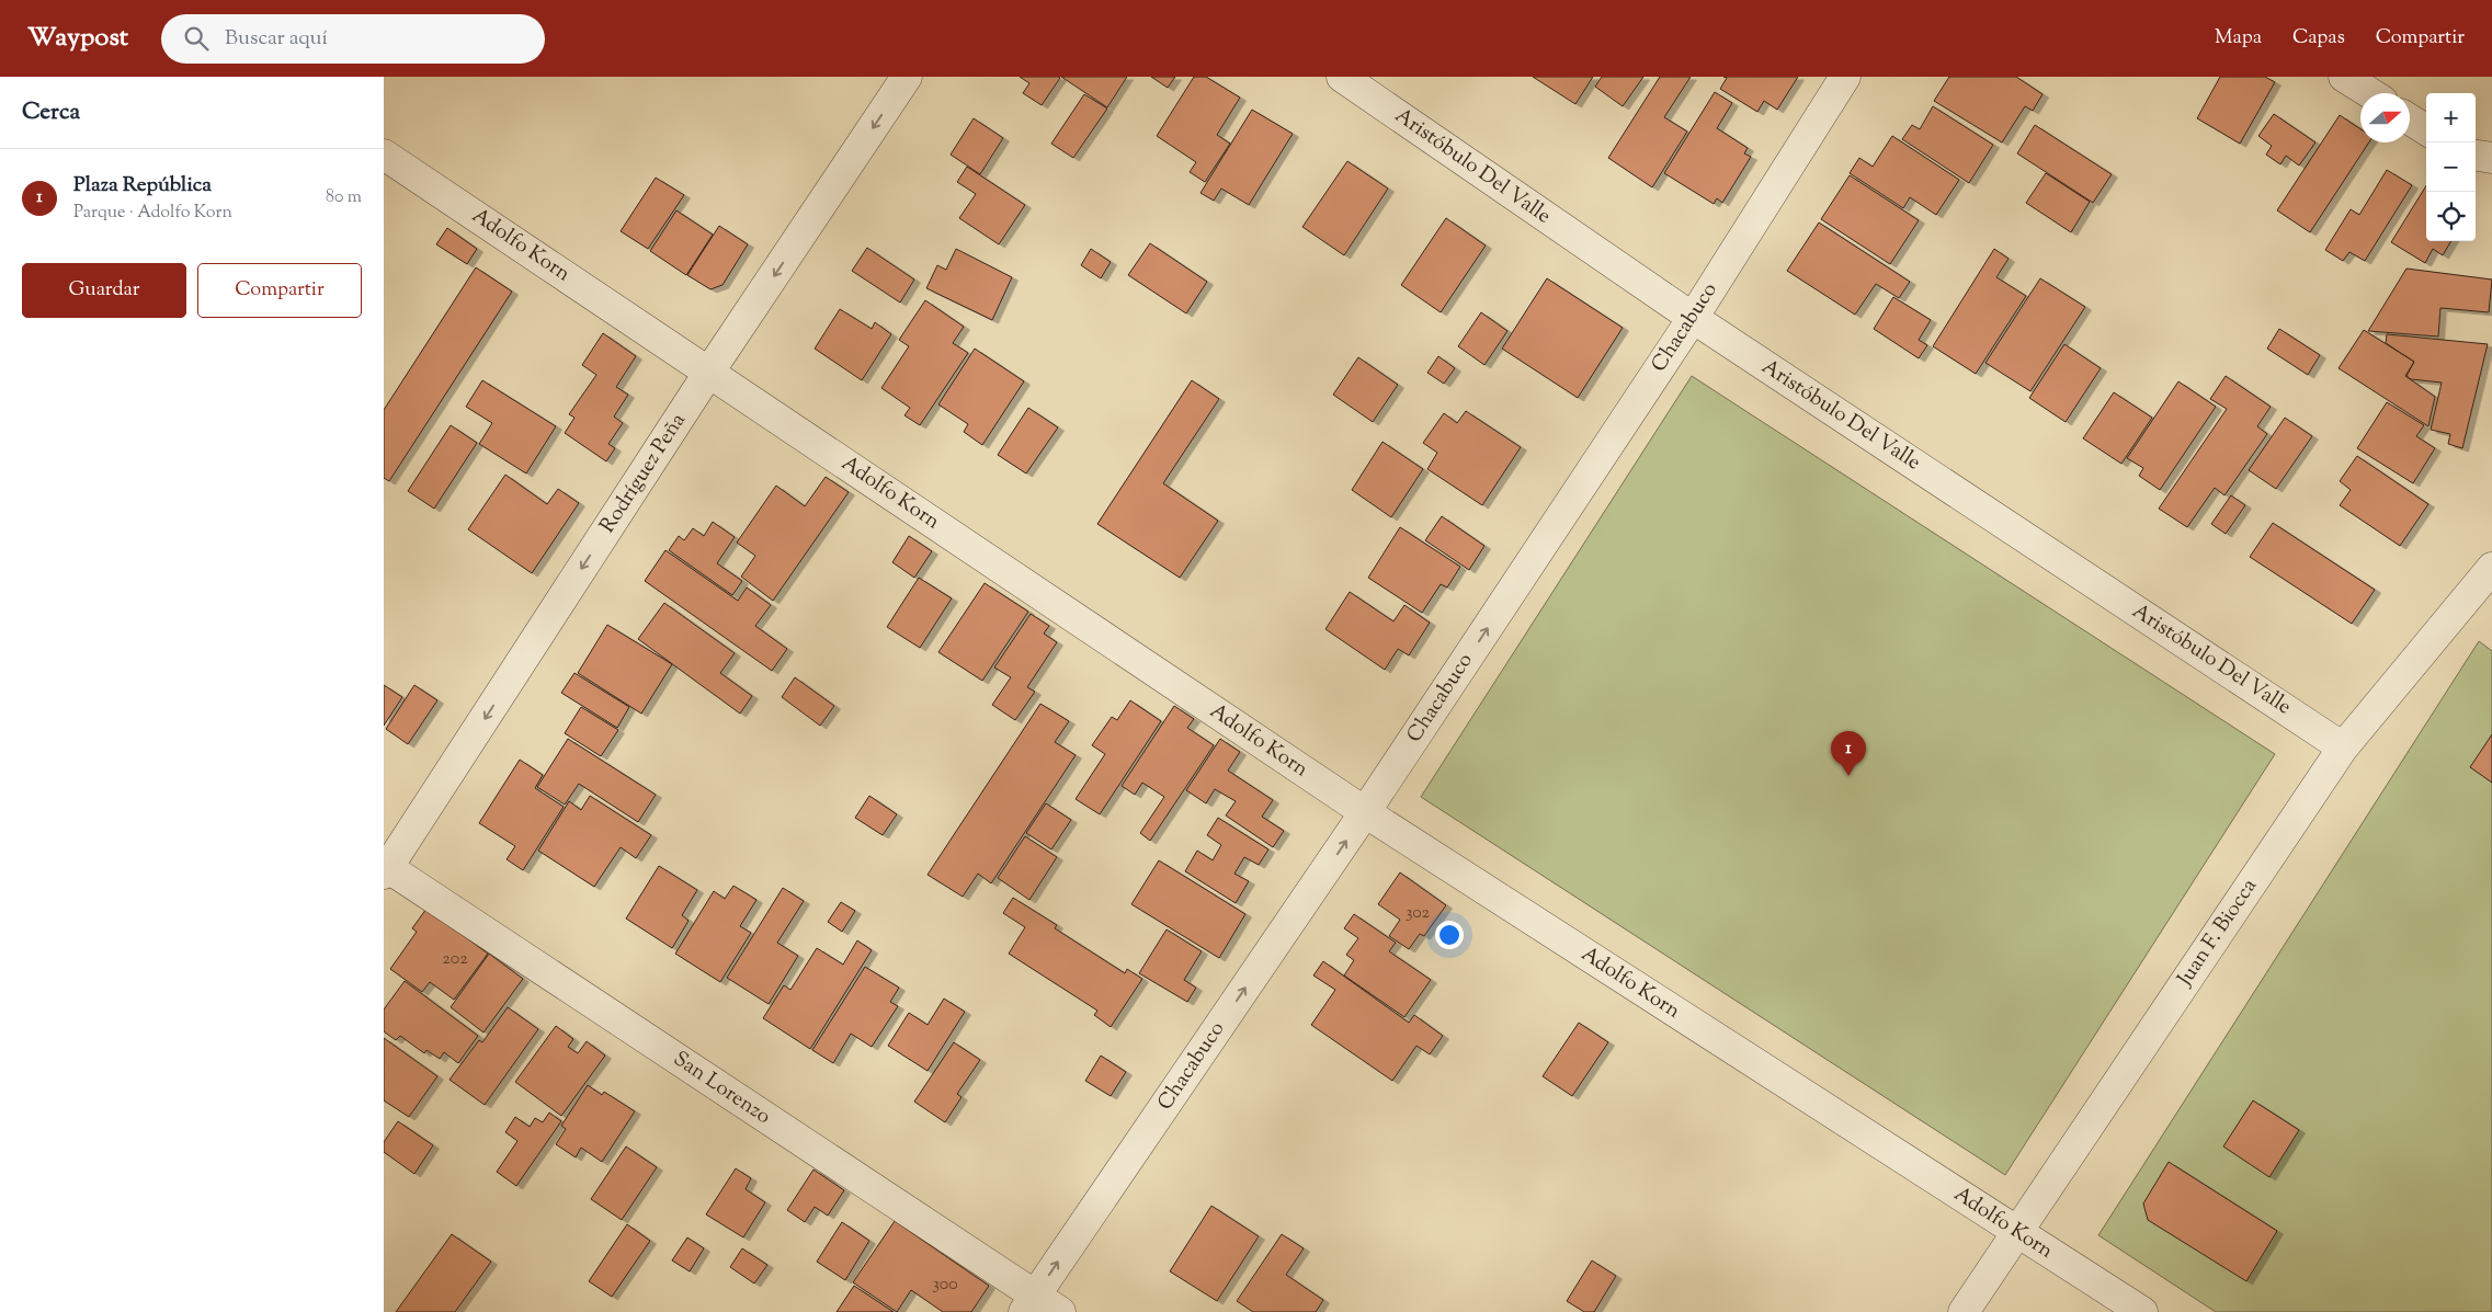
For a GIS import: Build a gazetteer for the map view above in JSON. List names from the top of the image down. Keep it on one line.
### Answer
{"streets":{"street":["Aristóbulo Del Valle","Adolfo Korn","Chacabuco","Rodríguez Peña","Juan F. Biocca","San Lorenzo"]},"crossings":[["Aristóbulo Del Valle","Chacabuco"],["Aristóbulo Del Valle","Juan F. Biocca"],["Adolfo Korn","Chacabuco"],["Adolfo Korn","Rodríguez Peña"],["Adolfo Korn","Juan F. Biocca"],["Chacabuco","San Lorenzo"],["Rodríguez Peña","San Lorenzo"]],"one_way":["Chacabuco","Rodríguez Peña"],"house_numbers":["302","202","300"],"north":"right","page":{"header":"Waypost","search":"Buscar aquí","nav":["Mapa","Capas","Compartir"],"heading":"Cerca","map_buttons":["+","−"],"list":[{"mark":"1","name":"Plaza República","note":"Parque · Adolfo Korn","value":"80 m"}],"buttons":["Guardar","Compartir"],"pins":"1"}}
